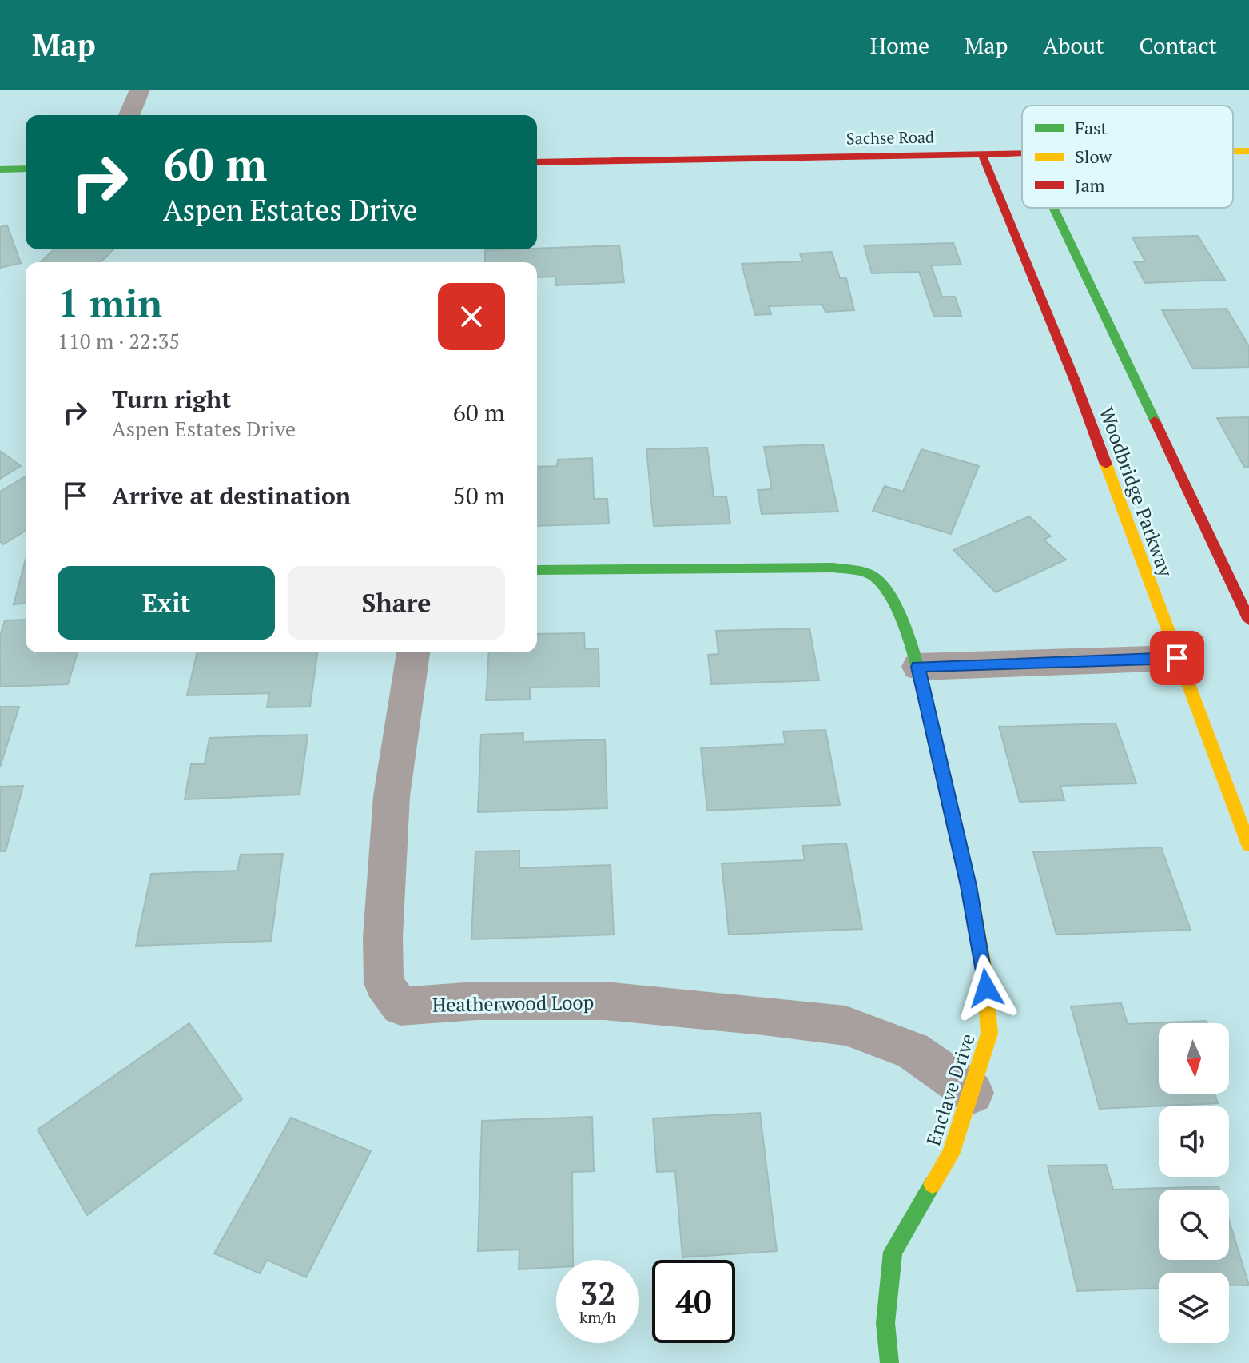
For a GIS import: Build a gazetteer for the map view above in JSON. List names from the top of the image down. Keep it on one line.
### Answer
{"streets":{"main road":["Sachse Road","Woodbridge Parkway","Enclave Drive"],"street":["Heatherwood Loop"]},"crossings":[["Sachse Road","Woodbridge Parkway"],["Heatherwood Loop","Enclave Drive"]],"legend":["Fast","Slow","Jam"],"north":"bottom","page":{"header":"Map","nav":["Home","Map","About","Contact"],"turn":["60 m","Aspen Estates Drive"],"heading":["1 min","110 m · 22:35"],"list":[{"name":"Turn right","note":"Aspen Estates Drive","value":"60 m"},{"name":"Arrive at destination","value":"50 m"}],"buttons":["Exit","Share"],"speed":"32 km/h","limit":"40"}}
